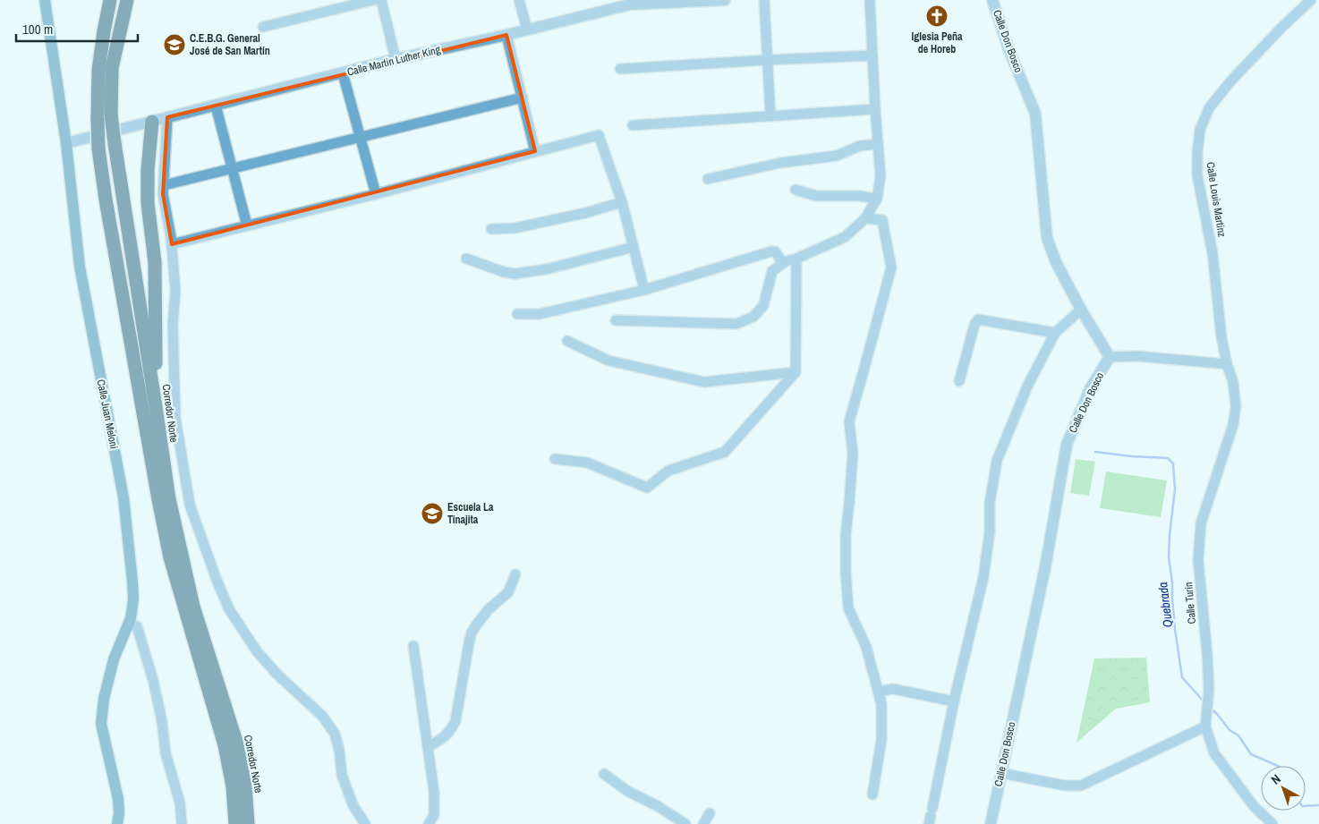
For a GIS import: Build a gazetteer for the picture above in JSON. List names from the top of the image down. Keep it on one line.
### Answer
{"streets":{"highway":["Corredor Norte"],"main road":["Calle Juan Meloni"],"street":["Calle Don Bosco","Calle Martin Luther King","Calle Louis Martinz","Calle Turin"]},"crossings":[["Calle Martin Luther King","Calle Juan Meloni"],["Calle Louis Martinz","Calle Turin"]],"water":["Quebrada"],"places":{"church":["Iglesia Peña de Horeb"],"school or university":["C.E.B.G. General José de San Martín","Escuela La Tinajita"]},"scale_bar":"100 m","north":"top left"}
